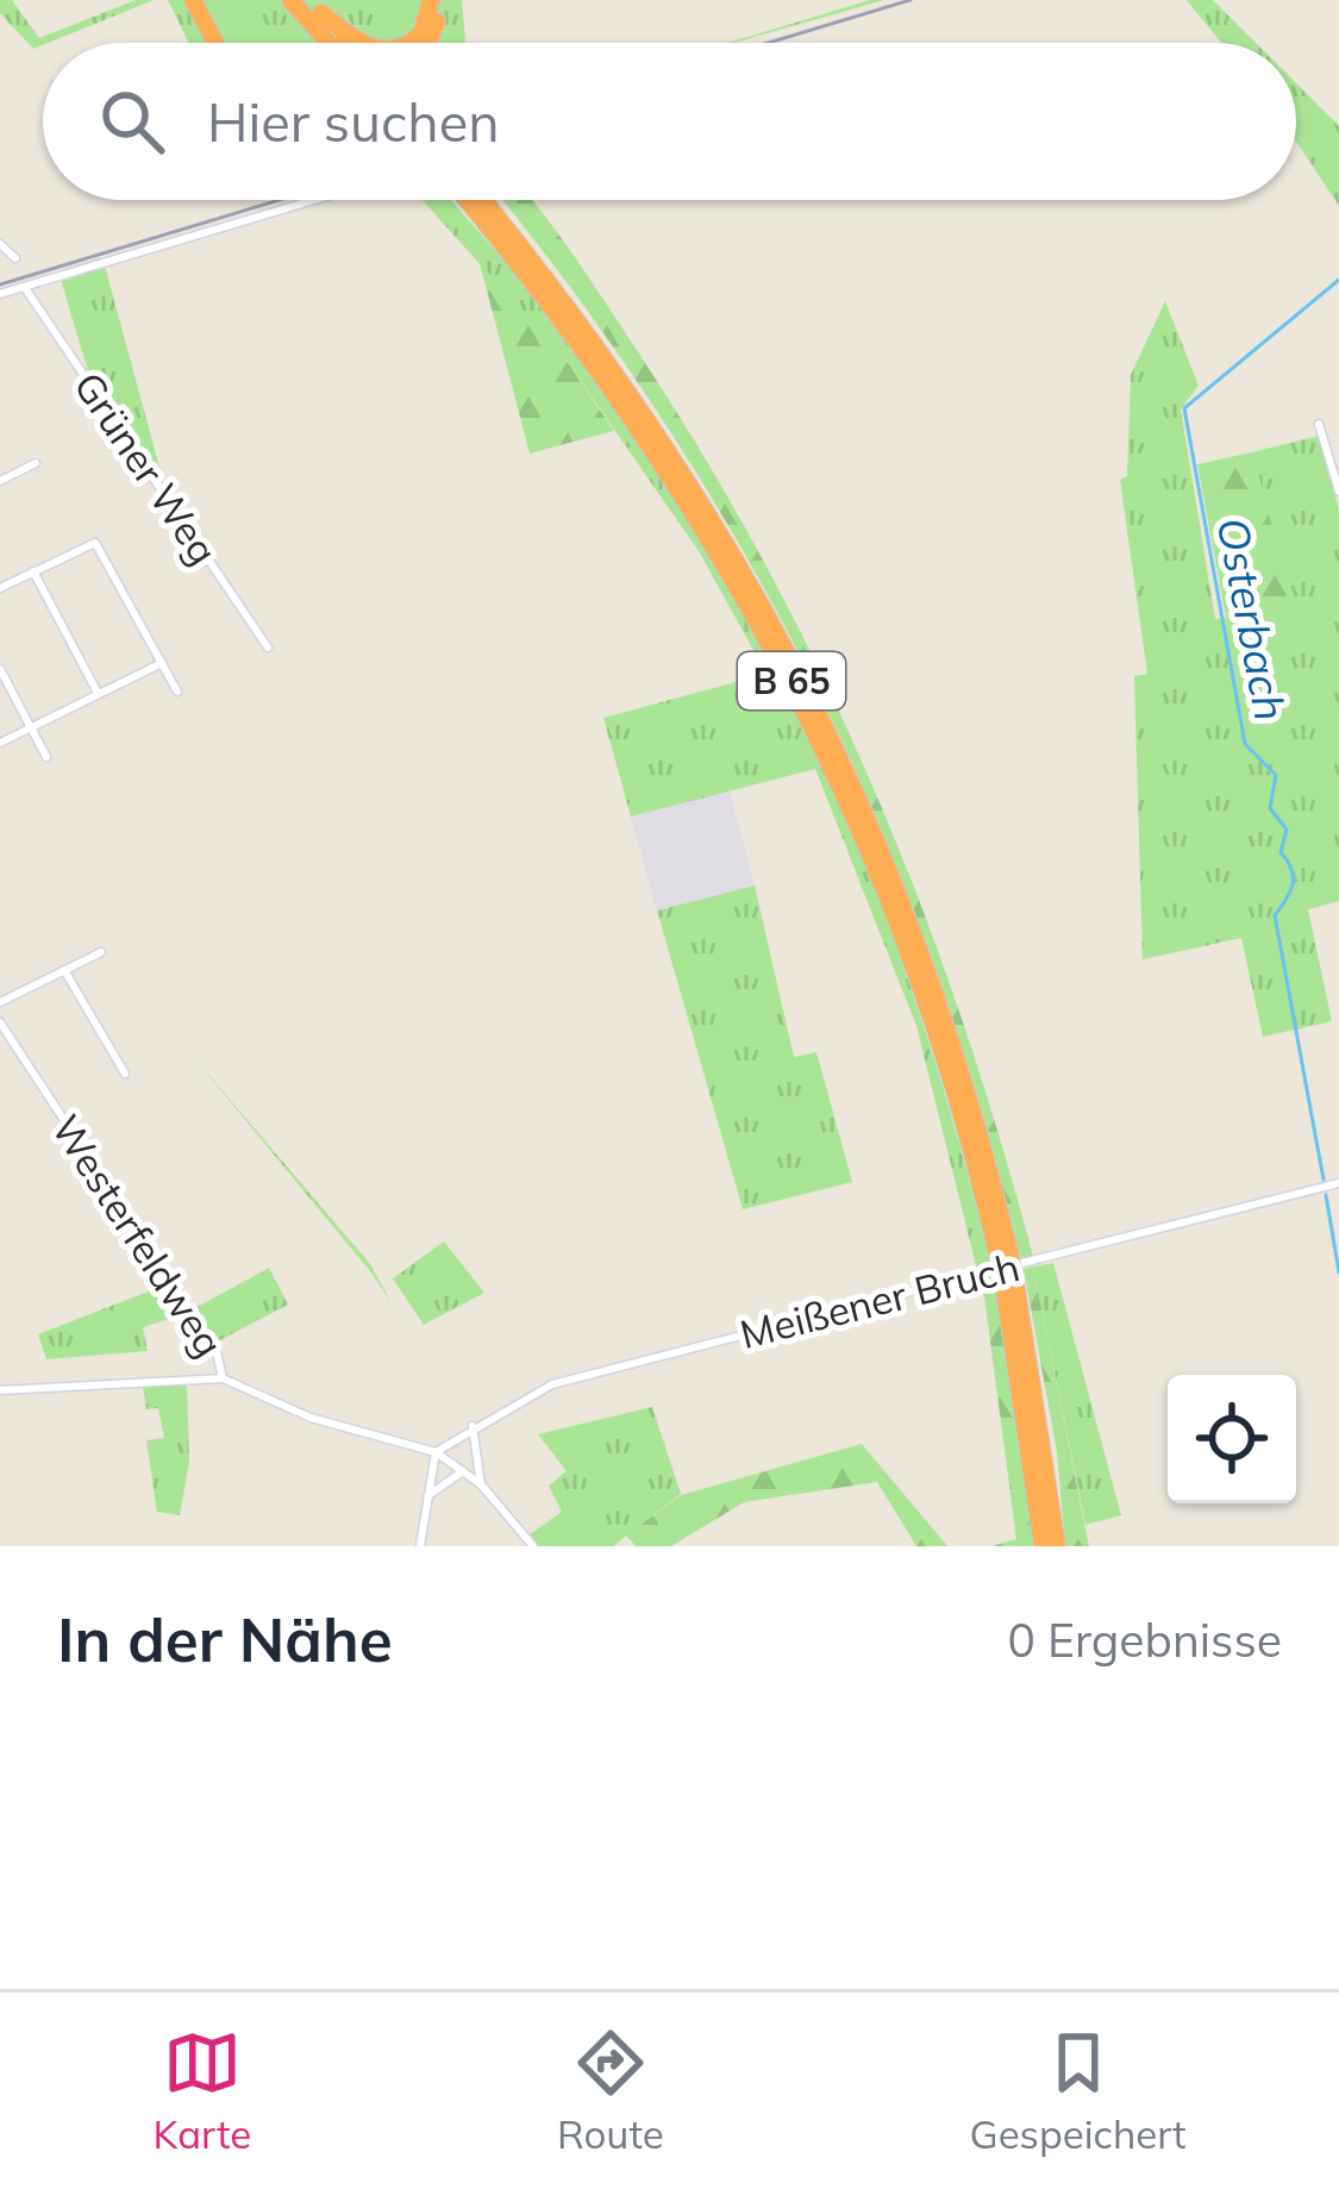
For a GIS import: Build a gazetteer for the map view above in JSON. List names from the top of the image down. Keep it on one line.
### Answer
{"streets":{"highway":["B 65"],"street":["Grüner Weg","Westerfeldweg","Meißener Bruch"]},"water":["Osterbach"],"page":{"search":"Hier suchen","heading":["In der Nähe","0 Ergebnisse"],"nav":["Karte","Route","Gespeichert"]}}
